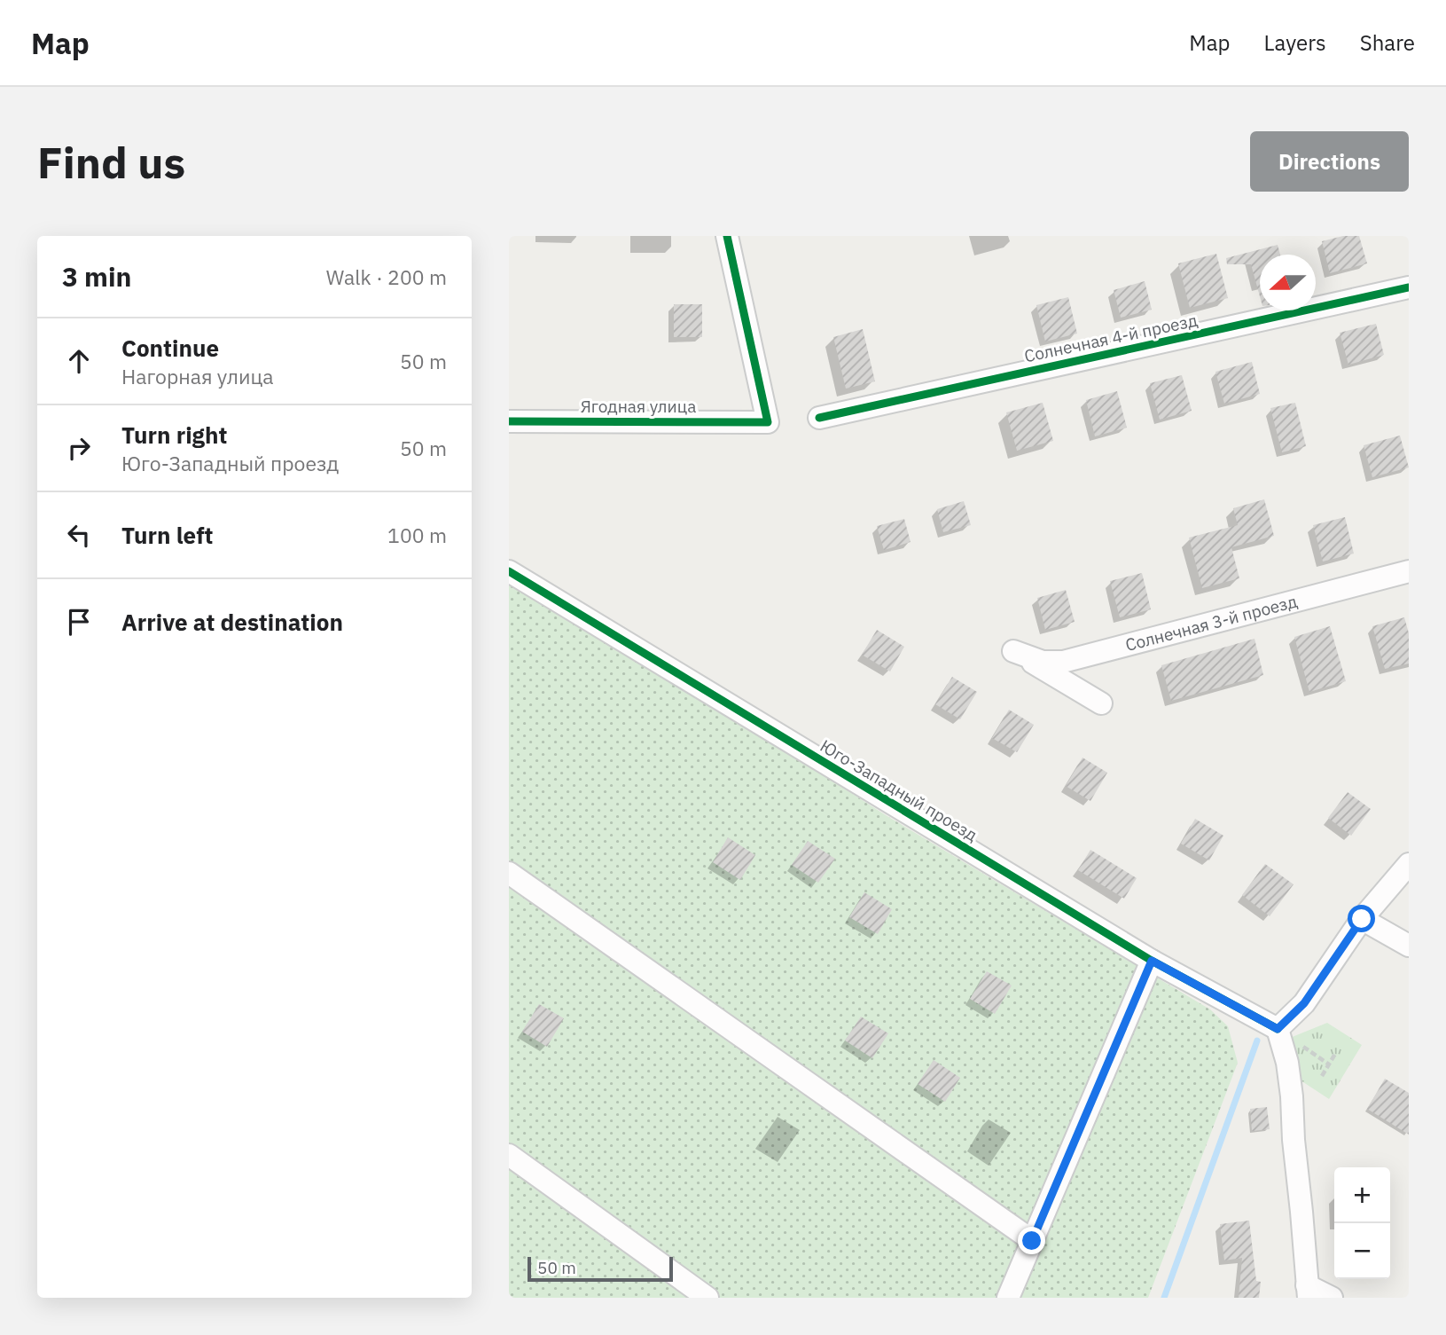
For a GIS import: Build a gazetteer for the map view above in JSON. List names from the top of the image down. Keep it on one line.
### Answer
{"streets":{"street":["Солнечная 4-й проезд","Ягодная улица","Солнечная 3-й проезд","Юго-Западный проезд"]},"scale_bar":"50 m","north":"left","page":{"header":"Map","nav":["Map","Layers","Share"],"buttons":"Directions","title":"Find us","heading":["3 min","Walk · 200 m"],"list":[["Continue","Нагорная улица","50 m"],["Turn right","Юго-Западный проезд","50 m"],["Turn left","100 m"],"Arrive at destination"],"map_buttons":["+","−"],"scale":"50 m"}}
